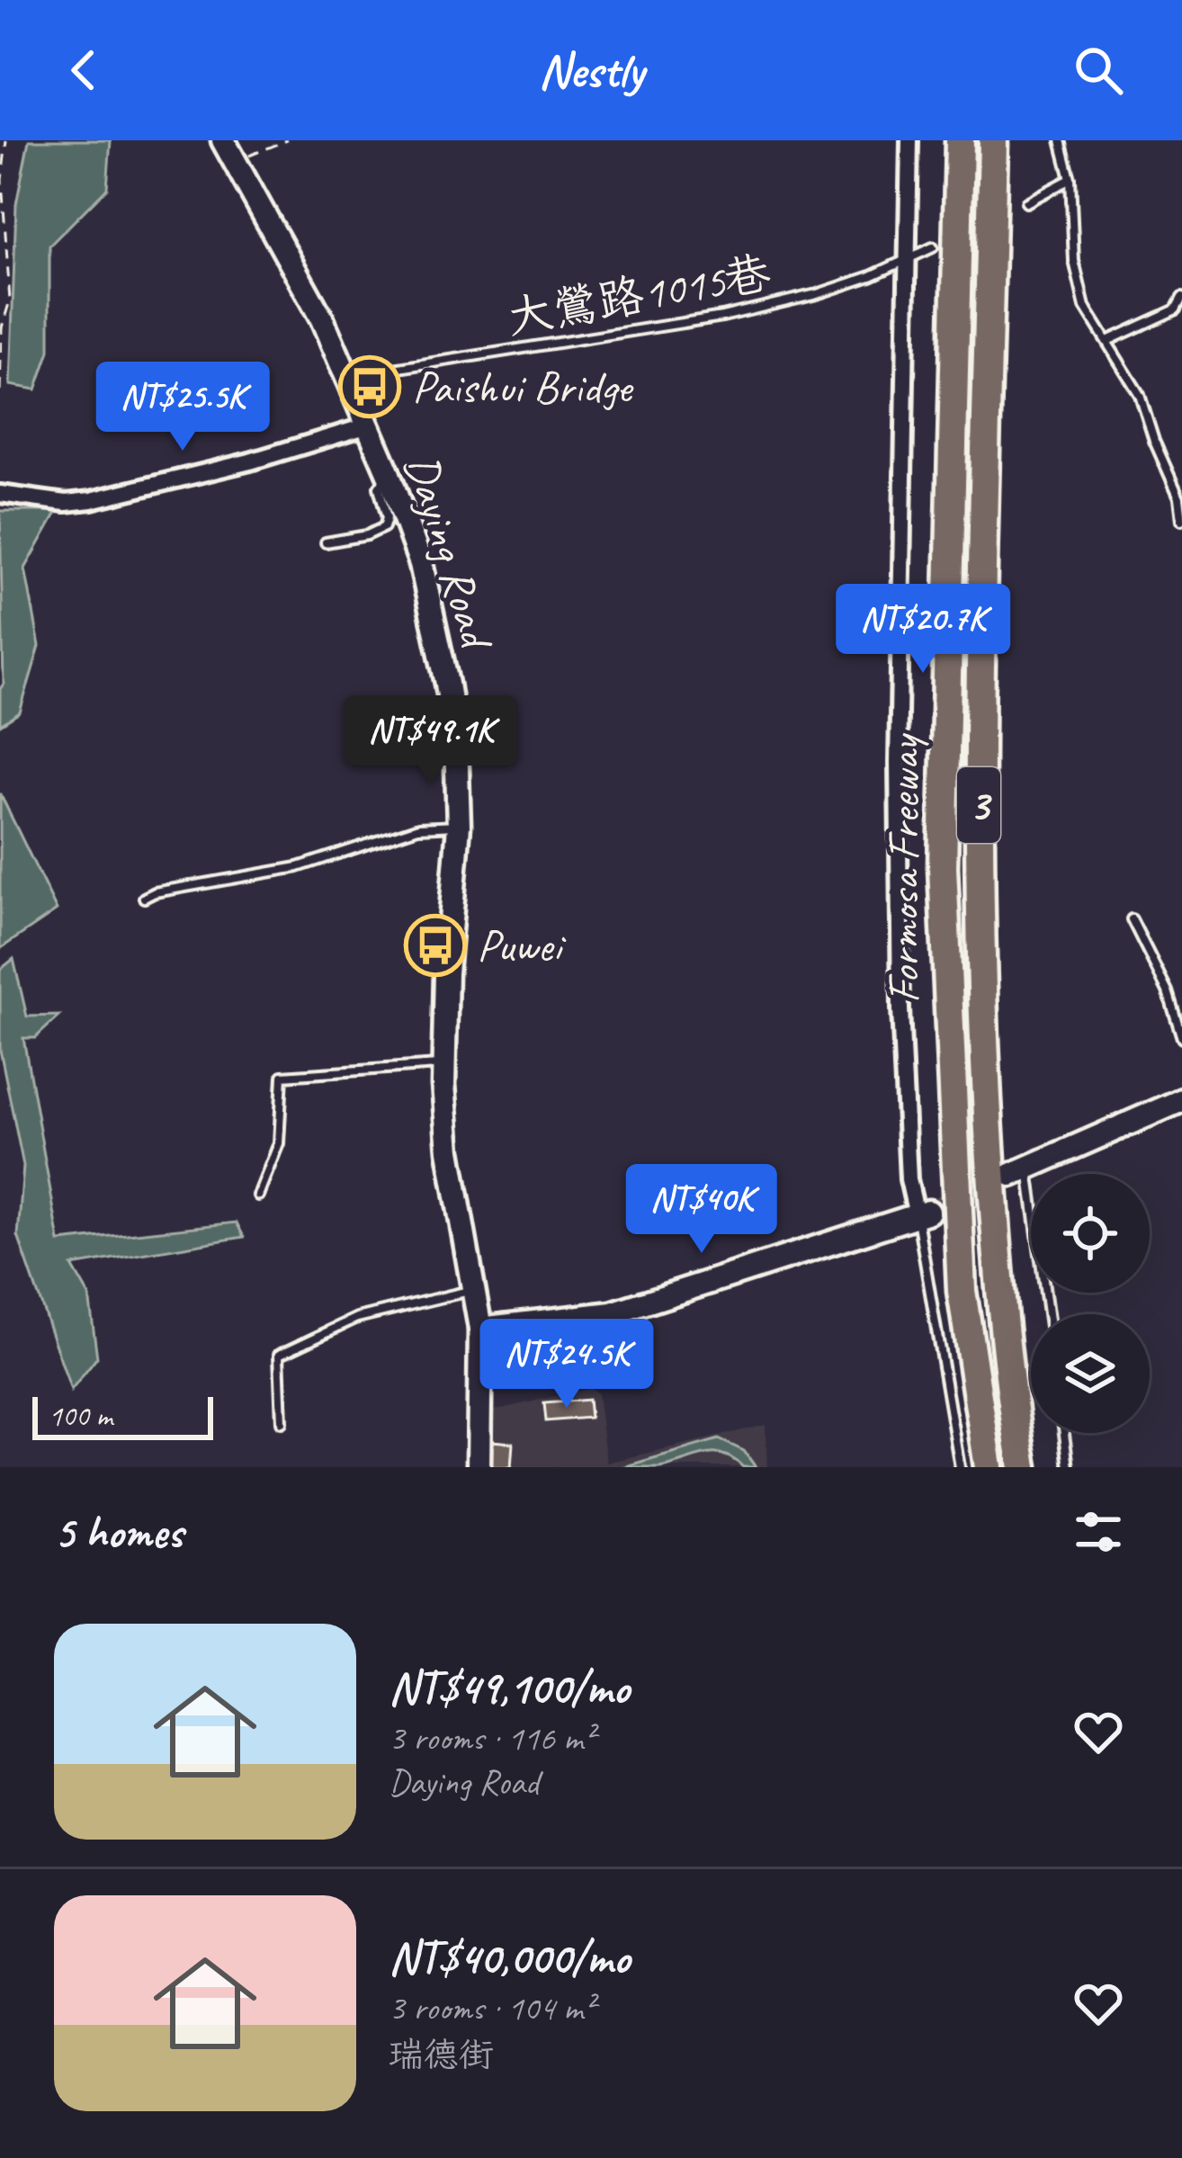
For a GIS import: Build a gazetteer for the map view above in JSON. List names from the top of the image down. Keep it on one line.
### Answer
{"streets":{"highway":["3","Formosa Freeway"],"street":["Daying Road"],"lane":["大鶯路1015巷"]},"crossings":[["大鶯路1015巷","Daying Road"]],"places":{"bus stop":["Paishui Bridge","Puwei"]},"scale_bar":"100 m","page":{"header":"Nestly","price":["NT$25.5K","NT$20.7K","NT$49.1K","NT$40K","NT$24.5K"],"scale":"100 m","heading":"5 homes","list":[{"name":"NT$49,100/mo","note":"3 rooms · 116 m² · Daying Road"},{"name":"NT$40,000/mo","note":"3 rooms · 104 m² · 瑞德街"}]}}
